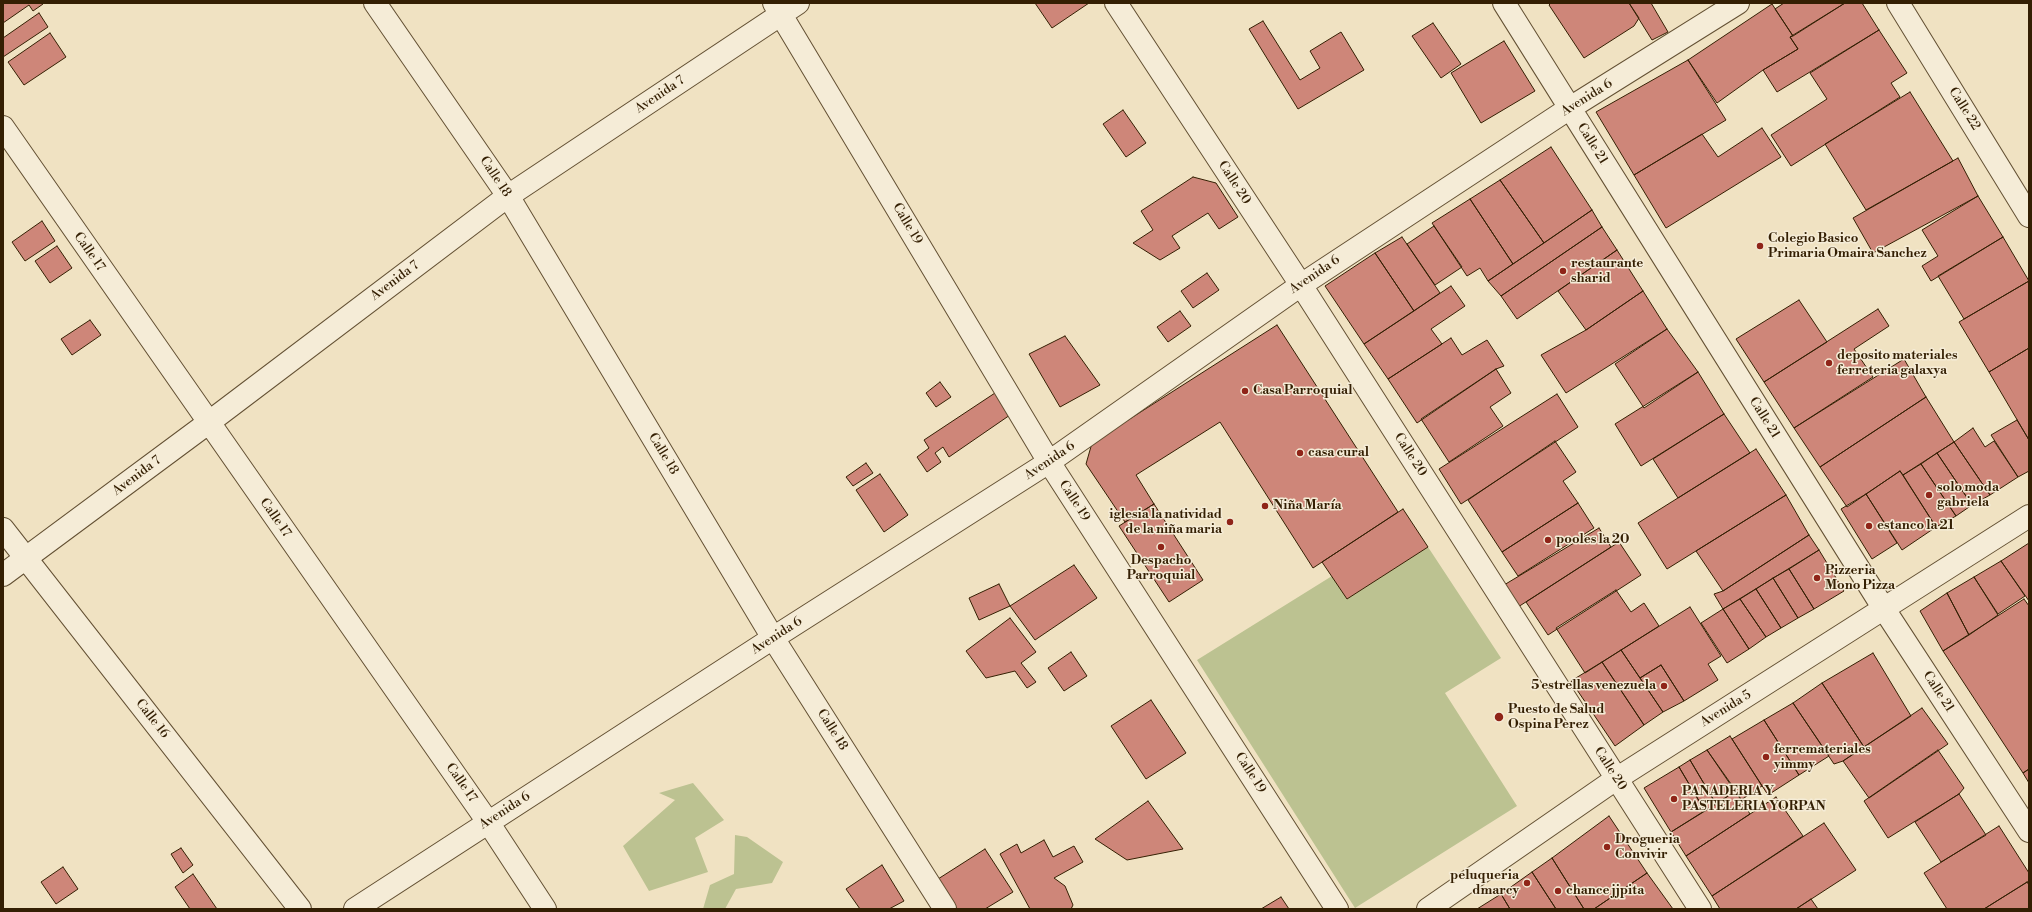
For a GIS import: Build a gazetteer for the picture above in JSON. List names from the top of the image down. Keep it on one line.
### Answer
{"streets":{"street":["Avenida 7","Avenida 6","Calle 22","Calle 21","Calle 18","Calle 20","Calle 19","Calle 17","Avenida 5","Calle 16"]},"crossings":[["Avenida 7","Calle 18"],["Avenida 7","Calle 19"],["Avenida 7","Calle 17"],["Avenida 7","Calle 16"],["Avenida 6","Calle 21"],["Avenida 6","Calle 18"],["Avenida 6","Calle 20"],["Avenida 6","Calle 19"],["Avenida 6","Calle 17"],["Calle 21","Avenida 5"],["Calle 20","Avenida 5"]],"places":["Colegio Basico Primaria Omaira Sanchez","restaurante sharid","deposito materiales ferreteria galaxya","Casa Parroquial","casa cural","solo moda gabriela","Niña María","iglesia la natividad de la niña maria","estanco la 21","pooles la 20","Despacho Parroquial","Pizzeria Mono Pizza","5 estrellas venezuela","Puesto de Salud Ospina Perez","ferremateriales yimmy","PANADERIA Y PASTELERIA YORPAN","Drogueria Convivir","peluqueria dmarcy","chance jjpita"]}
